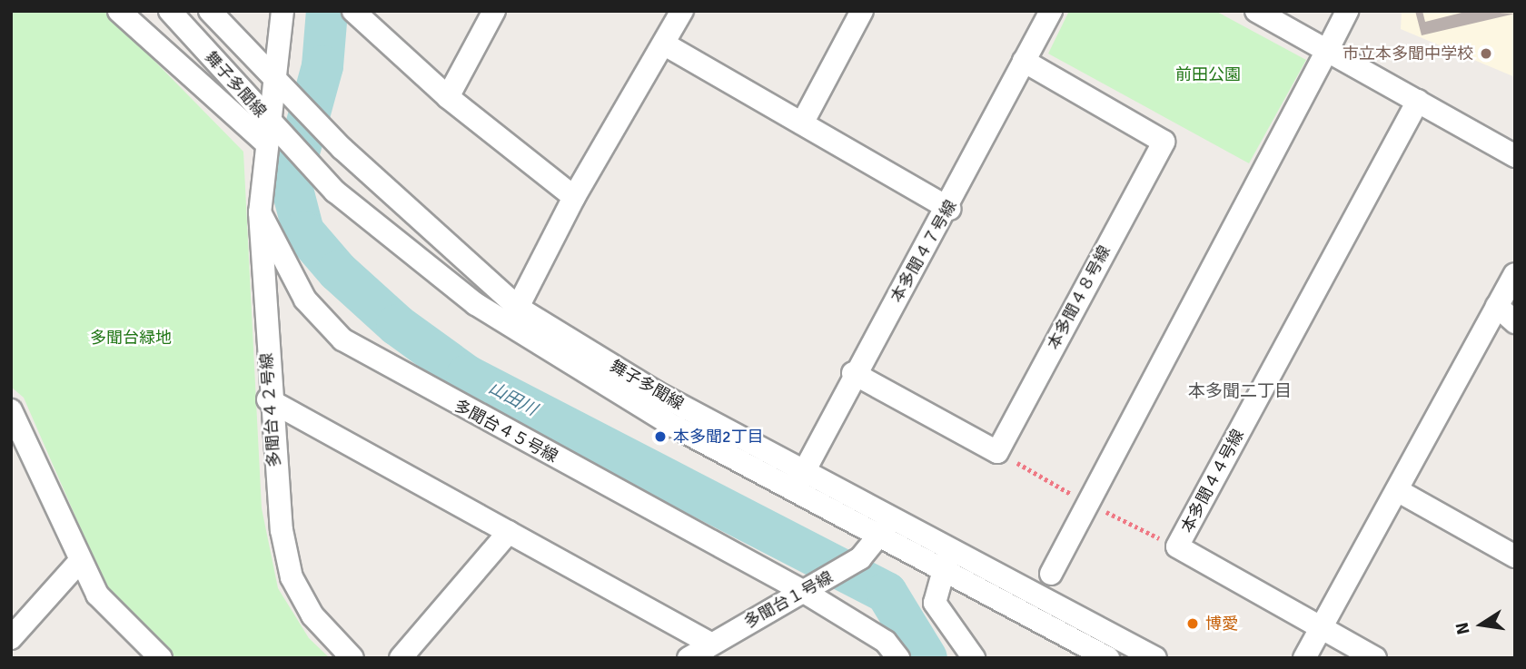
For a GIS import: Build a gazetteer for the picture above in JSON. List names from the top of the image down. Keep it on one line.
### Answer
{"streets":{"street":["舞子多聞線","本多聞４７号線","本多聞４８号線","多聞台４２号線","多聞台４５号線","本多聞４４号線","多聞台１号線"]},"crossings":[["舞子多聞線","本多聞４７号線"],["舞子多聞線","多聞台４２号線"],["舞子多聞線","多聞台１号線"],["本多聞４７号線","本多聞４８号線"],["多聞台４２号線","多聞台４５号線"],["多聞台４５号線","多聞台１号線"]],"districts":["本多聞二丁目"],"water":["山田川"],"parks":["前田公園","多聞台緑地"],"places":["市立本多聞中学校","本多聞2丁目","博愛"],"north":"left"}
